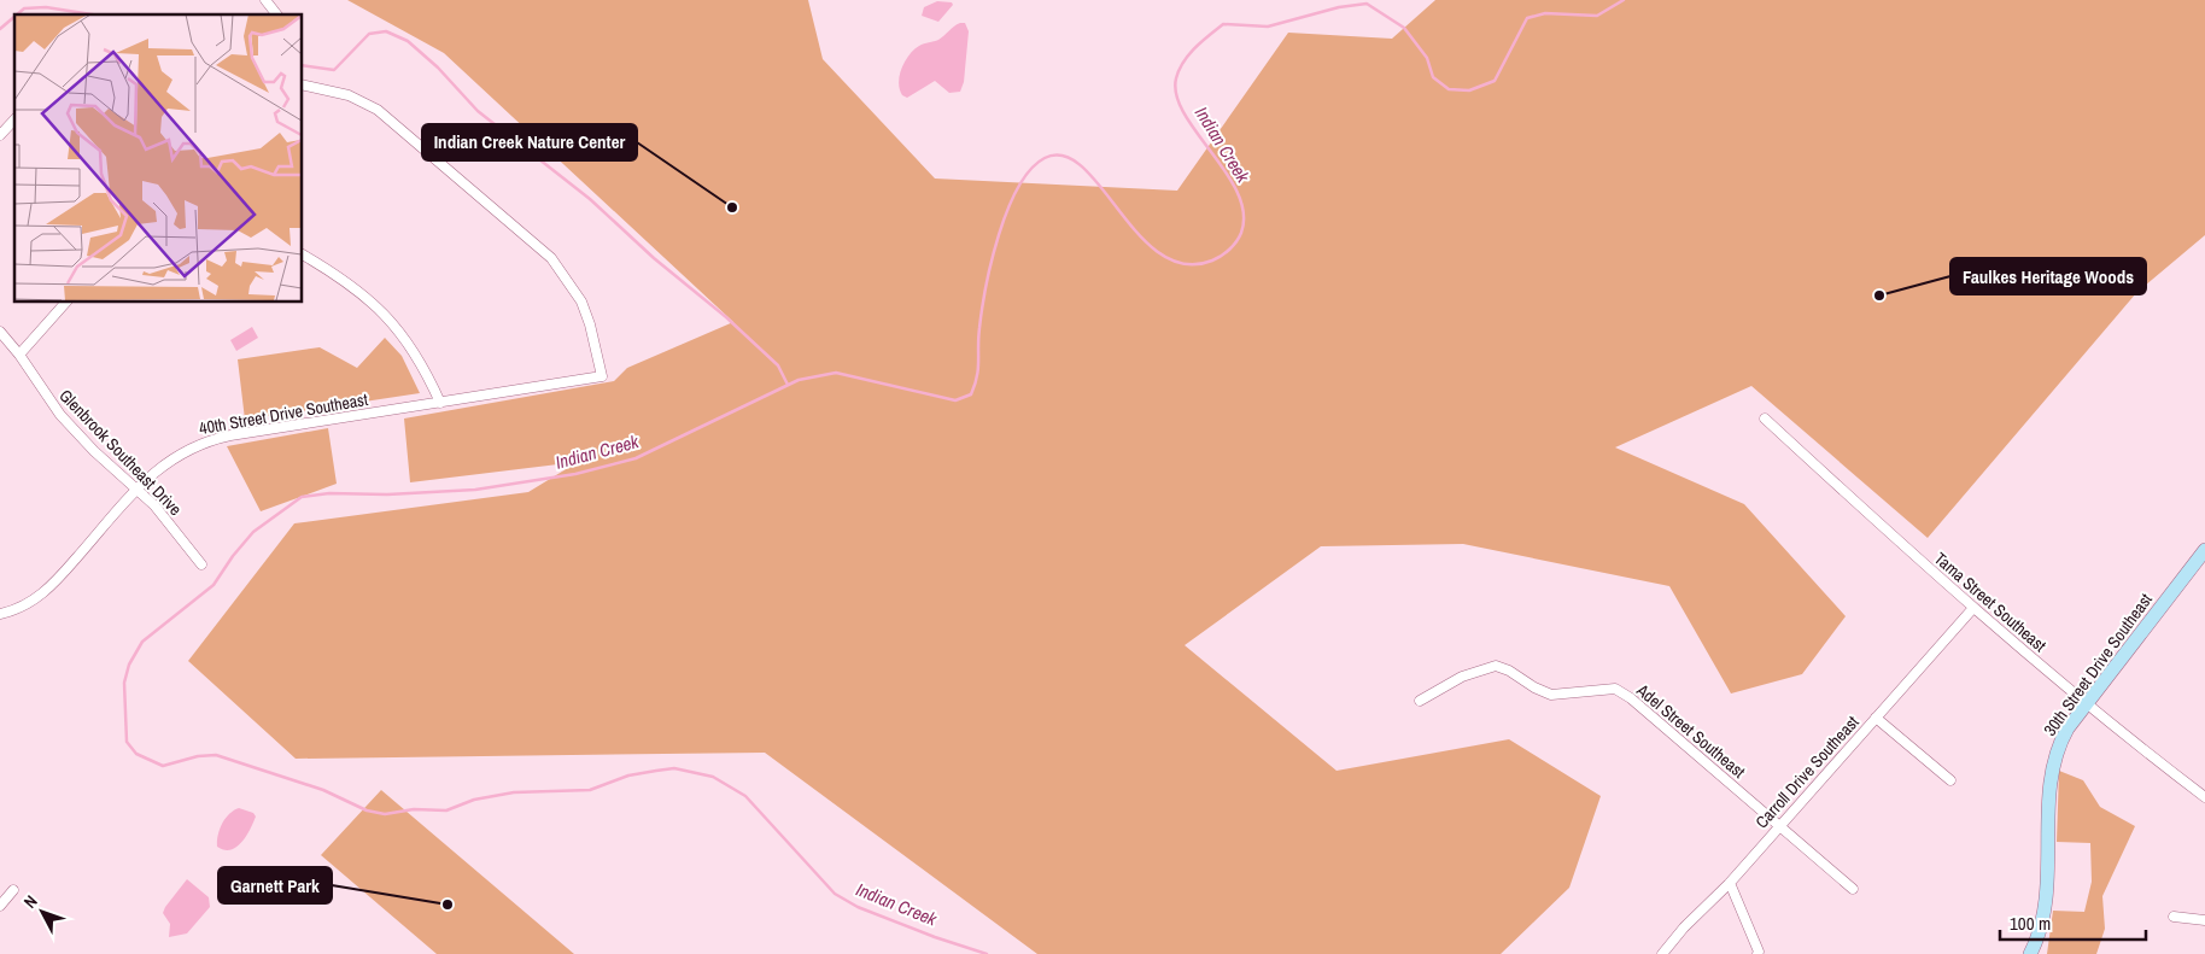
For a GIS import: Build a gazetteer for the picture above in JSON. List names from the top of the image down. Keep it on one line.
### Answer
{"streets":{"main road":["30th Street Drive Southeast"],"street":["40th Street Drive Southeast","Glenbrook Southeast Drive","Tama Street Southeast","Adel Street Southeast","Carroll Drive Southeast"]},"crossings":[["40th Street Drive Southeast","Glenbrook Southeast Drive"],["Tama Street Southeast","30th Street Drive Southeast"],["Tama Street Southeast","Carroll Drive Southeast"],["Adel Street Southeast","Carroll Drive Southeast"]],"water":["Indian Creek"],"places":["Indian Creek Nature Center","Faulkes Heritage Woods","Garnett Park"],"scale_bar":"100 m","north":"top left"}
